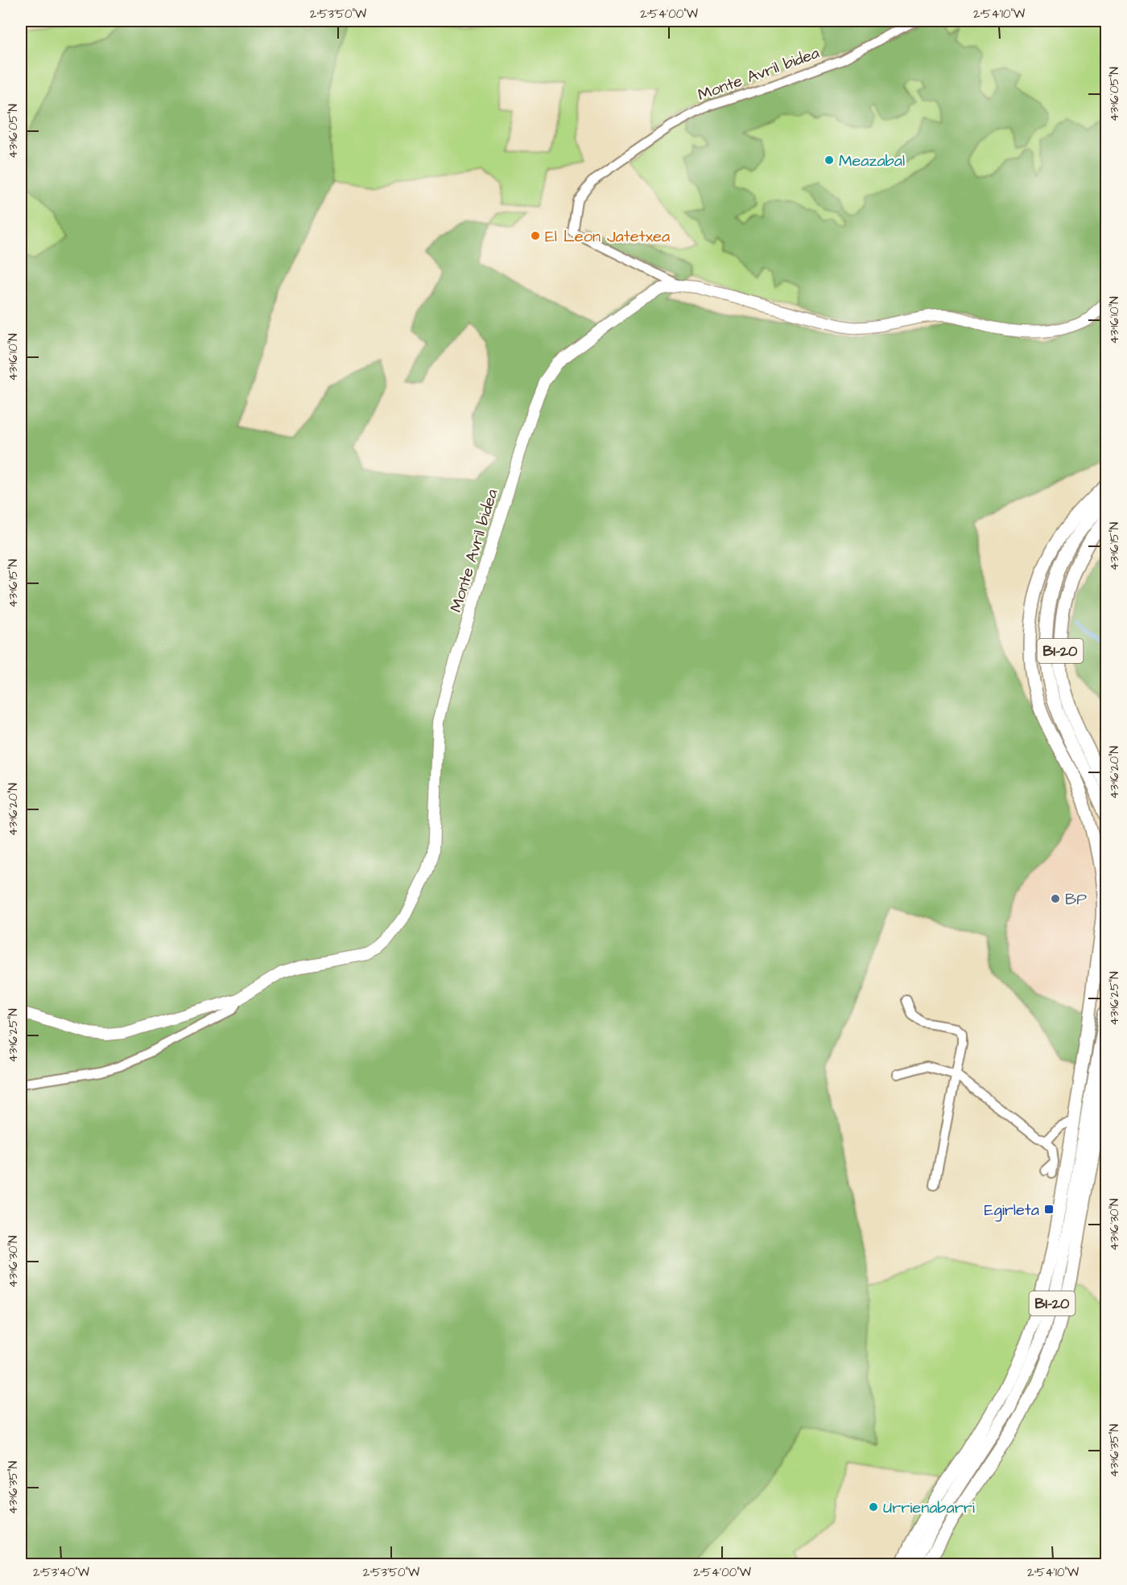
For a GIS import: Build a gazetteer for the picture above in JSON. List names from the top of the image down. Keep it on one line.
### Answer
{"streets":{"main road":["BI-20"],"street":["Monte Avril bidea"]},"places":{"other":["Meazabal","El Leon Jatetxea","BP","Urrienabarri"],"transit":["Egirleta"]},"coordinates":["2°53'50\"W","2°54'00\"W","2°54'10\"W","43°16'05\"N","43°16'10\"N","43°16'15\"N","43°16'20\"N","43°16'25\"N","43°16'30\"N","43°16'35\"N","2°53'40\"W"]}
